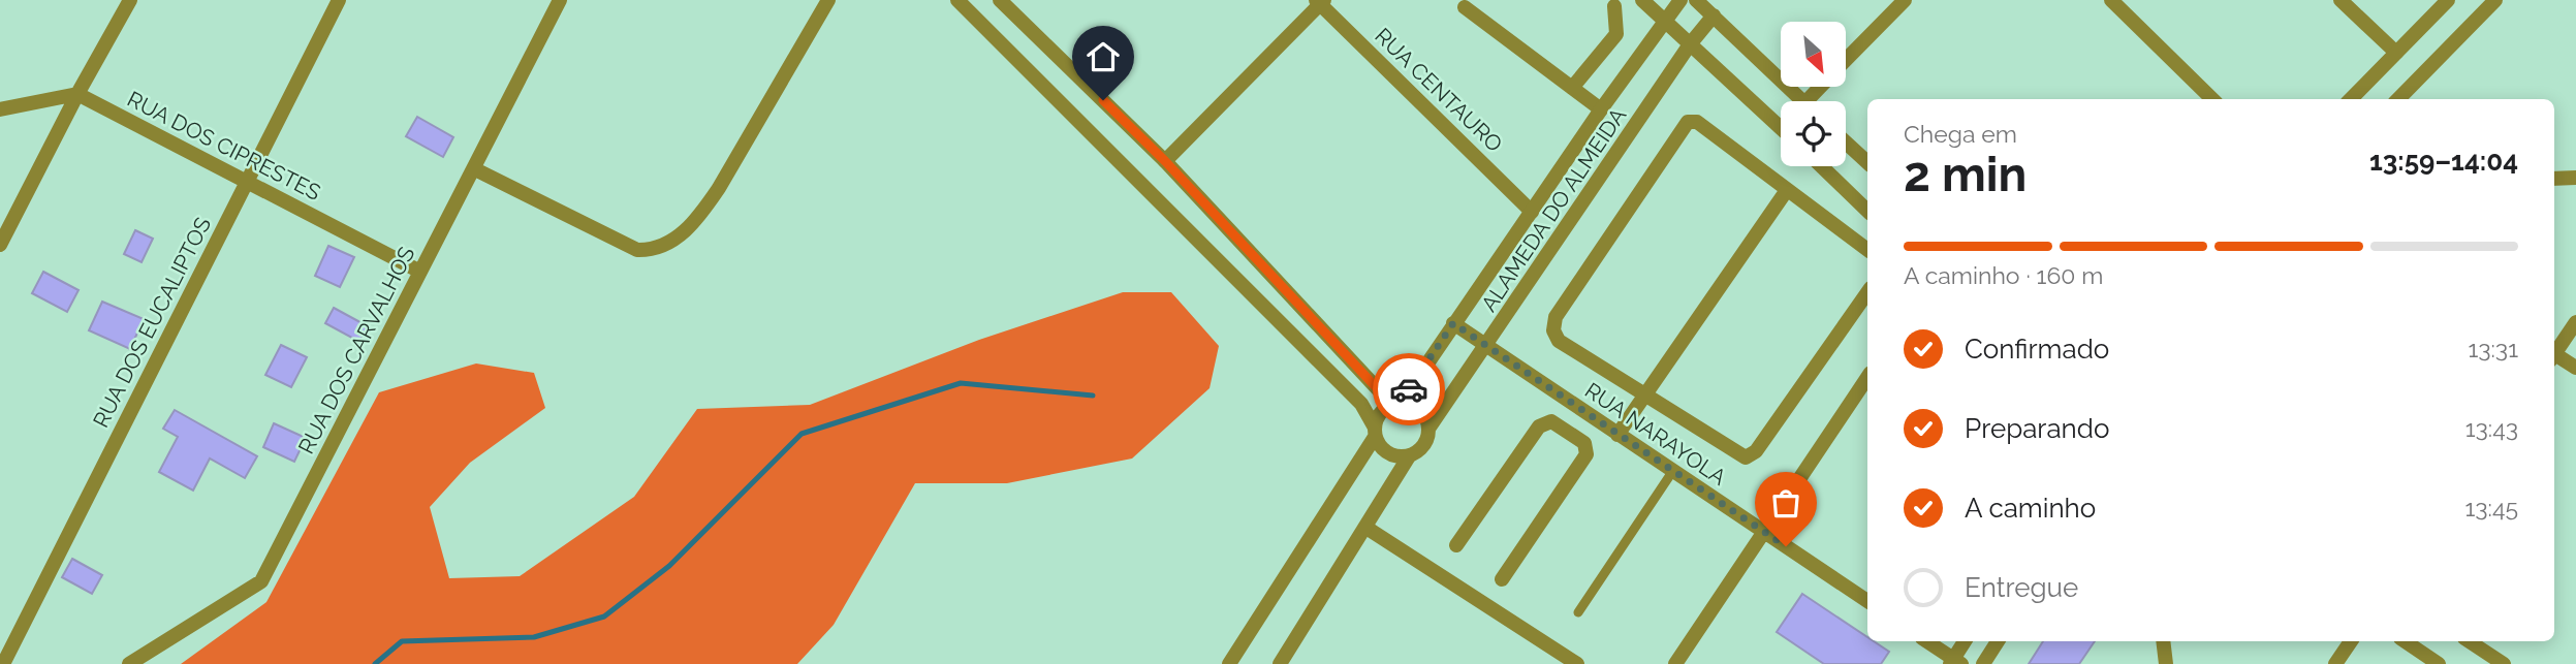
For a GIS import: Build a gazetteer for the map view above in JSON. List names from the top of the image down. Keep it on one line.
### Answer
{"streets":{"street":["RUA CENTAURO","RUA DOS CIPRESTES","ALAMEDA DO ALMEIDA","RUA DOS EUCALIPTOS","RUA DOS CARVALHOS","RUA NARAYOLA"]},"crossings":[["RUA CENTAURO","ALAMEDA DO ALMEIDA"],["RUA DOS CIPRESTES","RUA DOS EUCALIPTOS"],["RUA DOS CIPRESTES","RUA DOS CARVALHOS"],["ALAMEDA DO ALMEIDA","RUA NARAYOLA"]],"north":"bottom right","page":{"heading":["2 min","Chega em","13:59–14:04"],"bar":"A caminho · 160 m","list":[["Confirmado","13:31"],["Preparando","13:43"],["A caminho","13:45"],"Entregue"]}}
